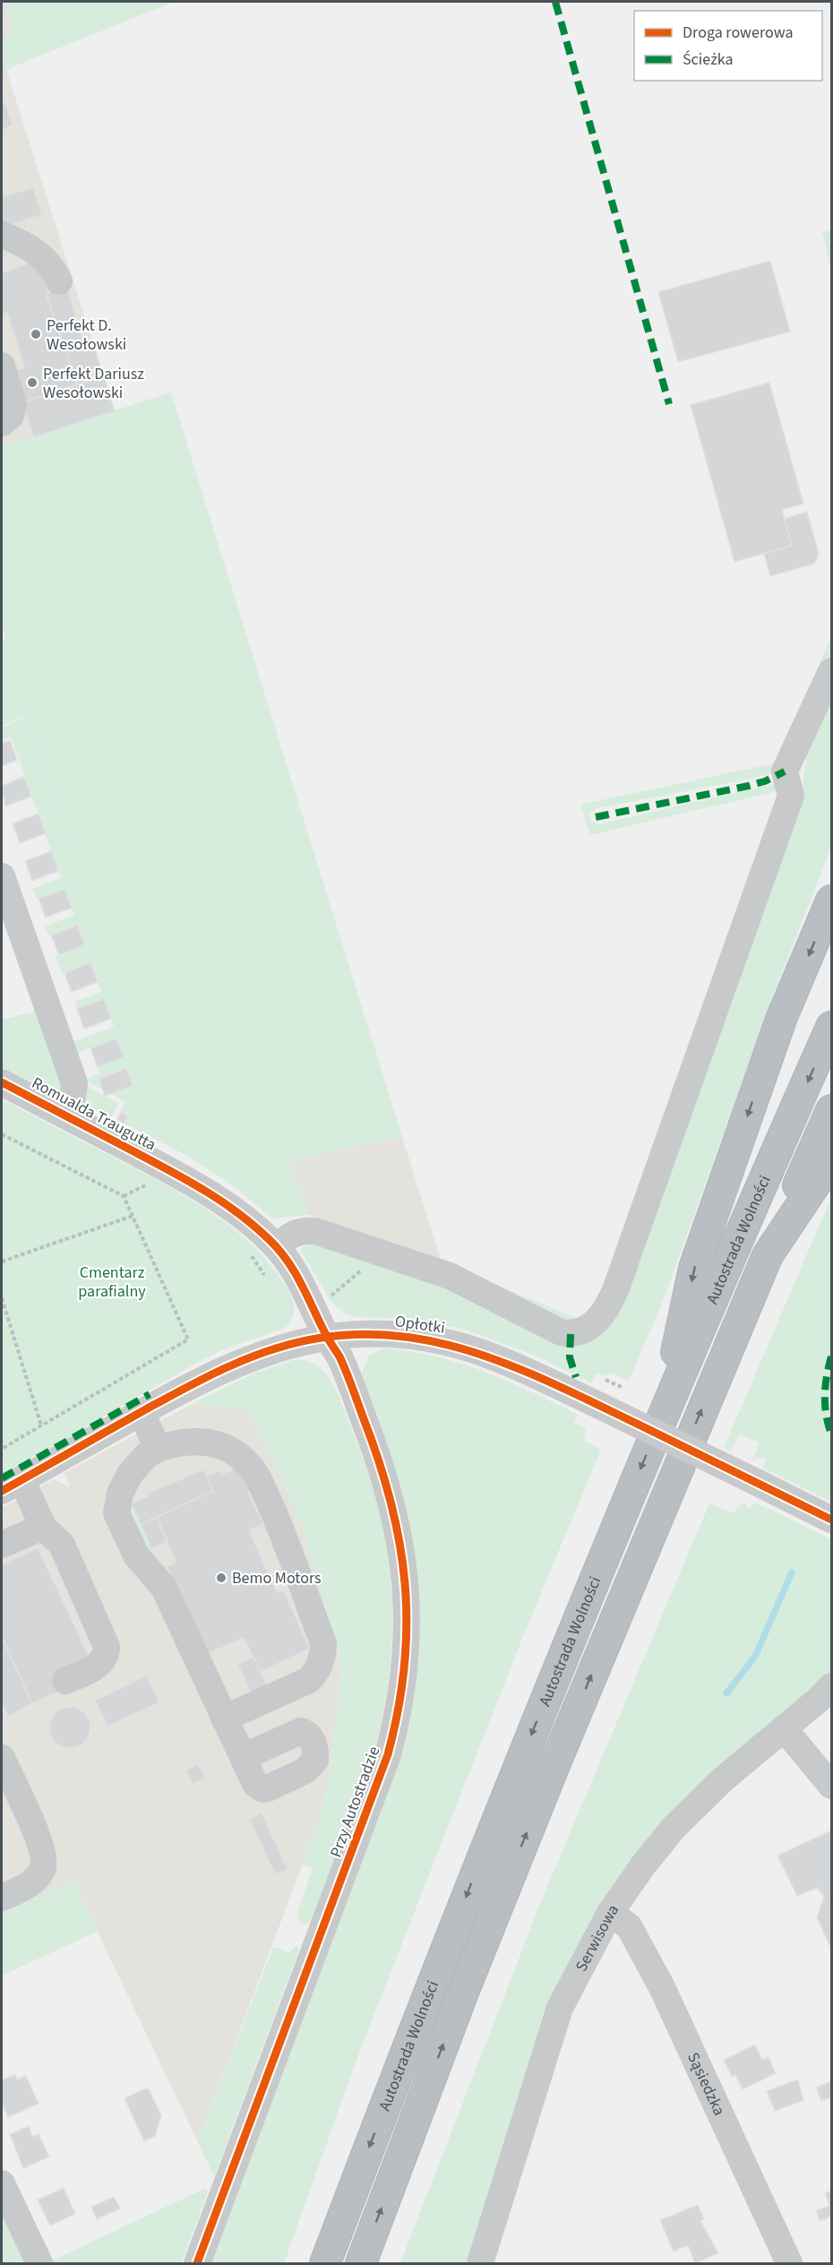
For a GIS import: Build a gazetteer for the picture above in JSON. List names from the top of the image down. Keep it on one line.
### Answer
{"streets":{"highway":["Autostrada Wolności"],"street":["Romualda Traugutta","Opłotki","Przy Autostradzie","Serwisowa","Sąsiedzka"]},"crossings":[["Romualda Traugutta","Przy Autostradzie"],["Opłotki","Przy Autostradzie"],["Serwisowa","Sąsiedzka"]],"parks":["Cmentarz parafialny"],"places":["Perfekt D. Wesołowski","Perfekt Dariusz Wesołowski","Bemo Motors"],"legend":["Droga rowerowa","Ścieżka"]}
